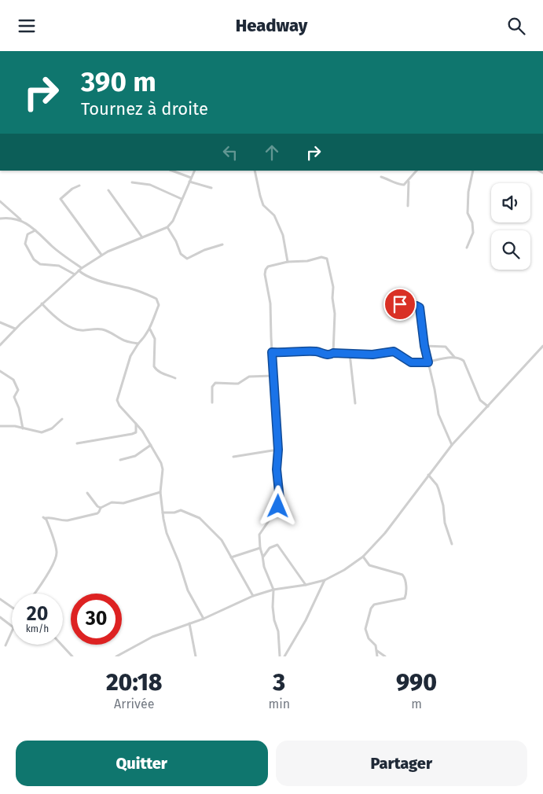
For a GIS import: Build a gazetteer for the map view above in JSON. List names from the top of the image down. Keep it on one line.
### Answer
{"page":{"header":"Headway","turn":["390 m","Tournez à droite"],"speed":"20 km/h","limit":"30","eta":["20:18","Arrivée","3","min","990","m"],"buttons":["Quitter","Partager"]}}
